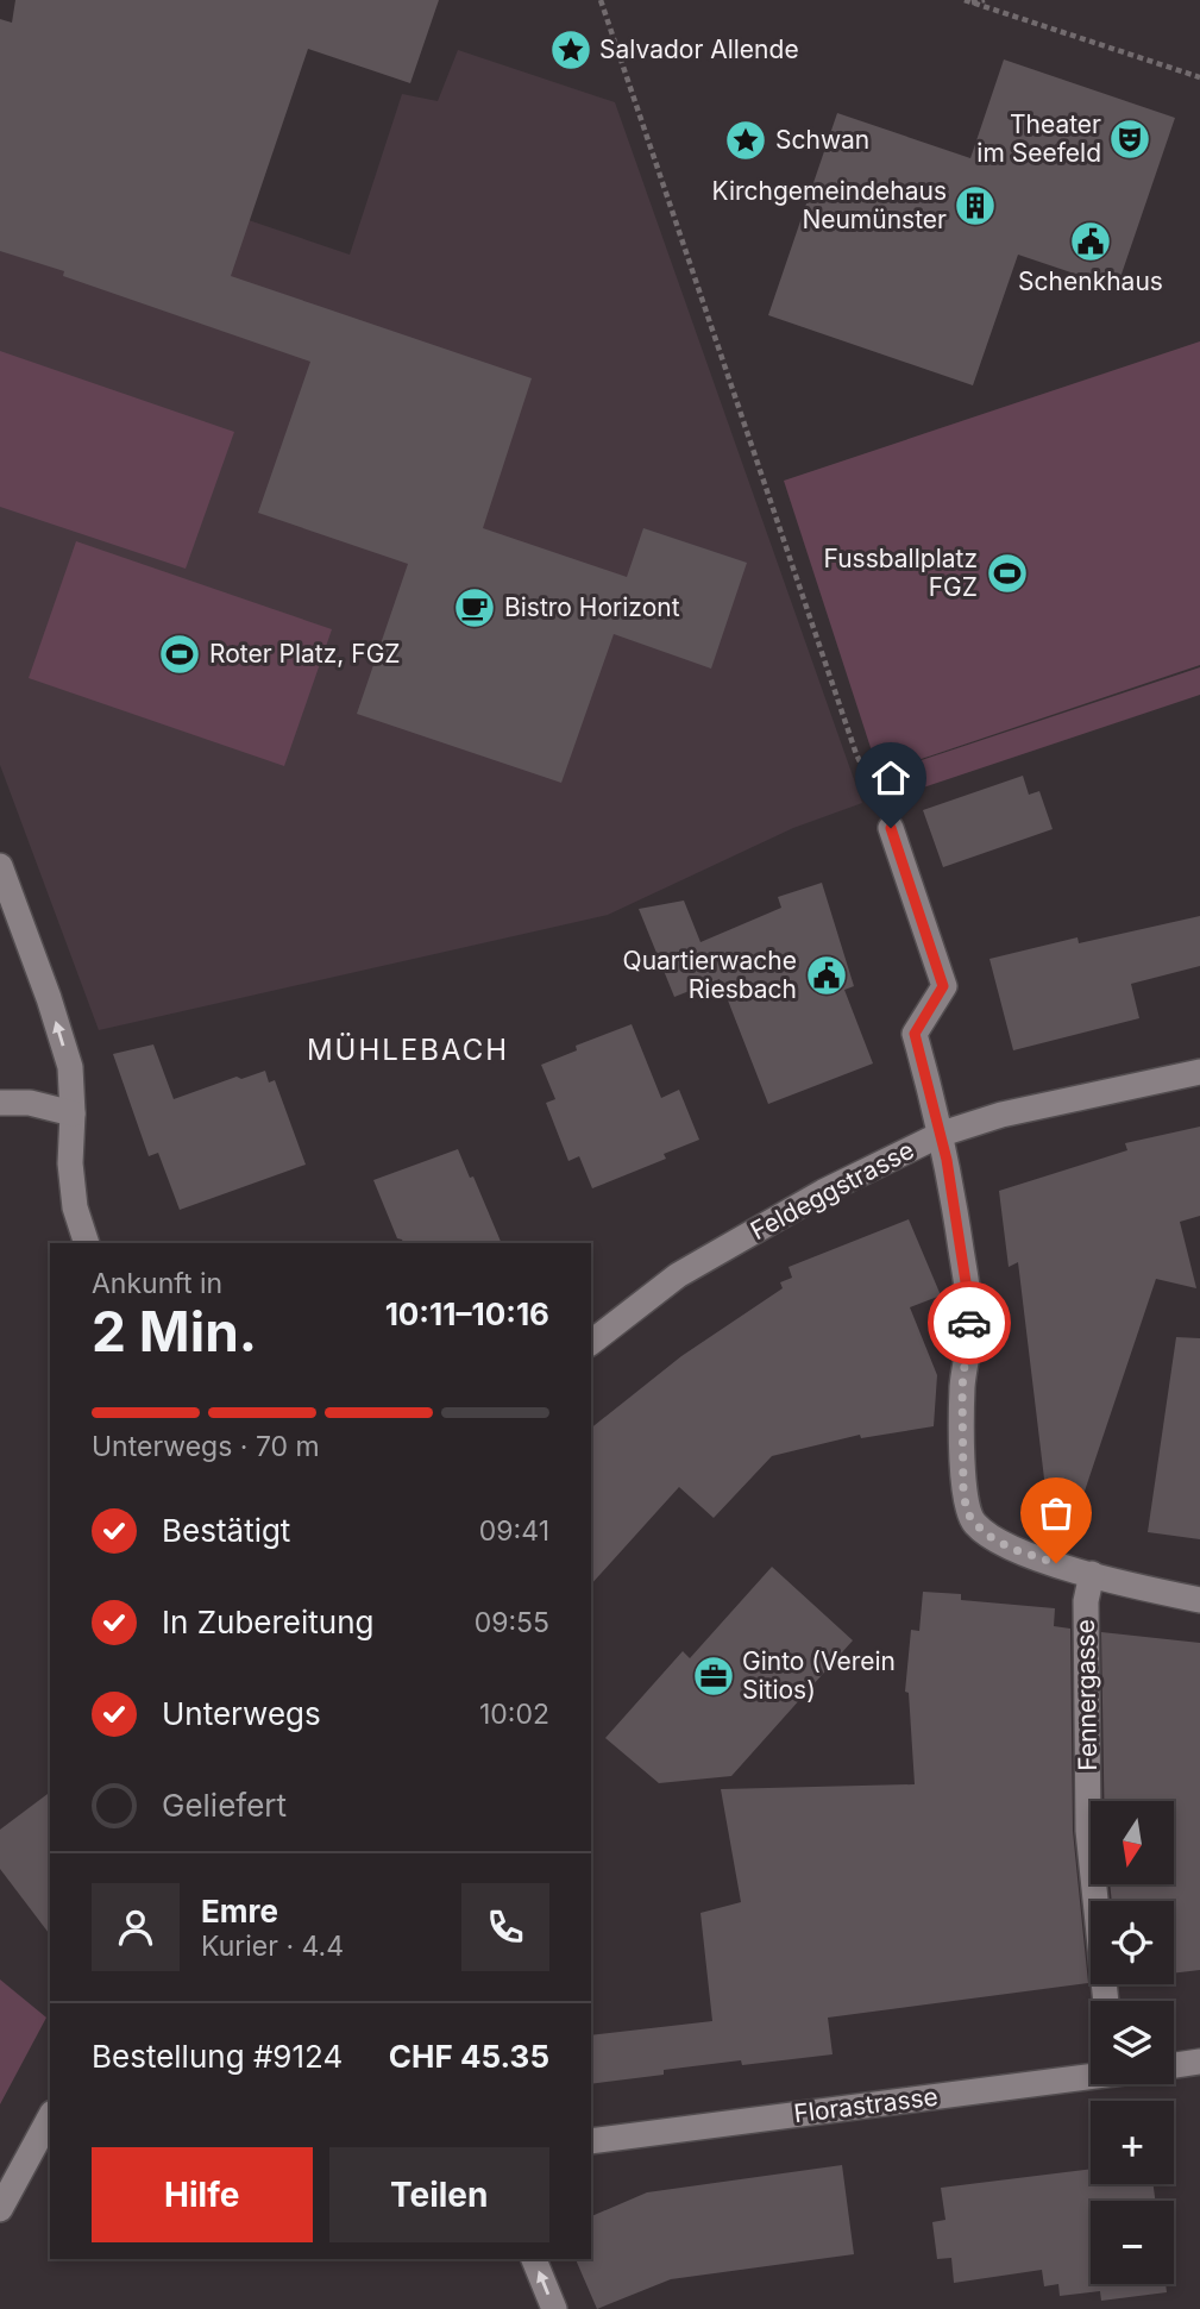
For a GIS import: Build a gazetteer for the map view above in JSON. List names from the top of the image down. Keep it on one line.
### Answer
{"streets":{"street":["Feldeggstrasse","Fennergasse","Florastrasse"]},"districts":["MÜHLEBACH"],"places":{"place":["Salvador Allende","Schwan"],"theatre":["Theater im Seefeld"],"building":["Kirchgemeindehaus Neumünster"],"public building":["Schenkhaus","Quartierwache Riesbach"],"sports":["Fussballplatz FGZ","Roter Platz, FGZ"],"cafe":["Bistro Horizont"],"office":["Ginto (Verein Sitios)"]},"north":"bottom","page":{"heading":["2 Min.","Ankunft in","10:11–10:16"],"panel":["Emre","Kurier · 4.4","Bestellung #9124","CHF 45.35"],"bar":"Unterwegs · 70 m","list":[["Bestätigt","09:41"],["In Zubereitung","09:55"],["Unterwegs","10:02"],"Geliefert"],"map_buttons":["+","−"],"buttons":["Hilfe","Teilen"]}}
